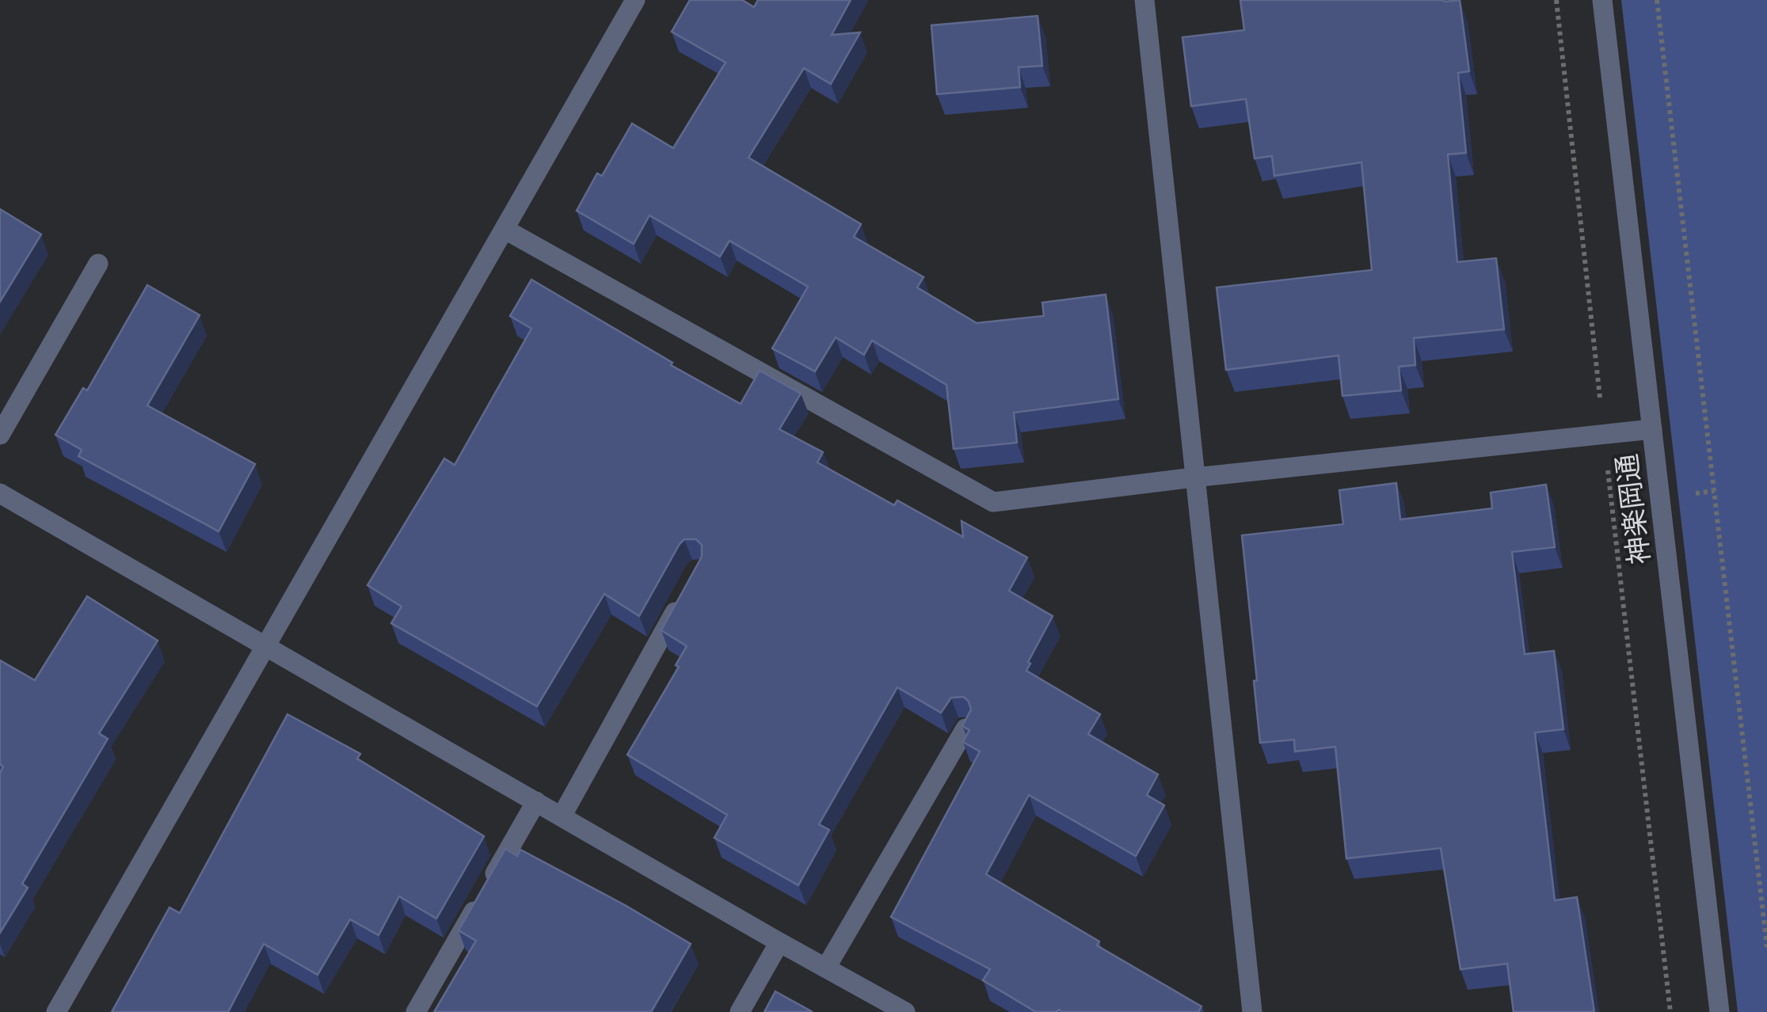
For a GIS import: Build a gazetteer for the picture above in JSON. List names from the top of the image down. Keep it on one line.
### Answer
{"streets":{"street":["神楽岡通"]}}
